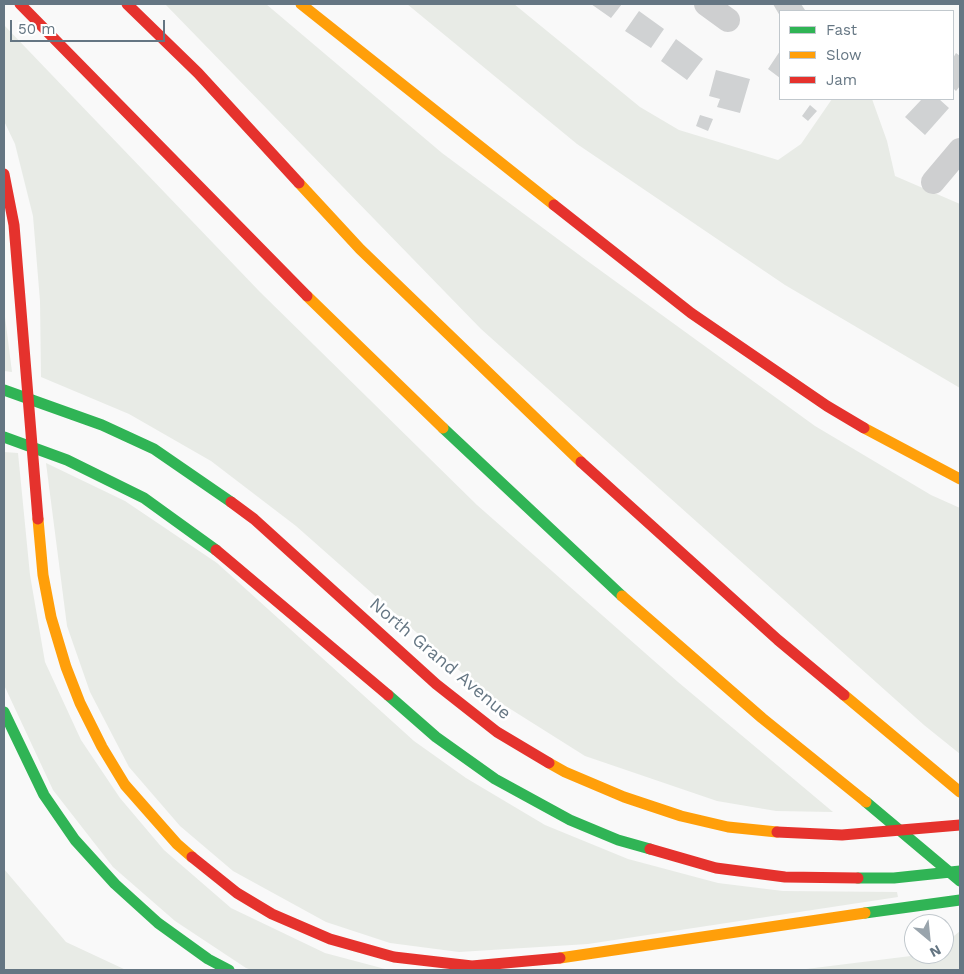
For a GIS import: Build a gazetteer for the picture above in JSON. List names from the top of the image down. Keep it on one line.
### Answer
{"streets":{"main road":["North Grand Avenue"]},"legend":["Fast","Slow","Jam"],"scale_bar":"50 m","north":"bottom right"}
